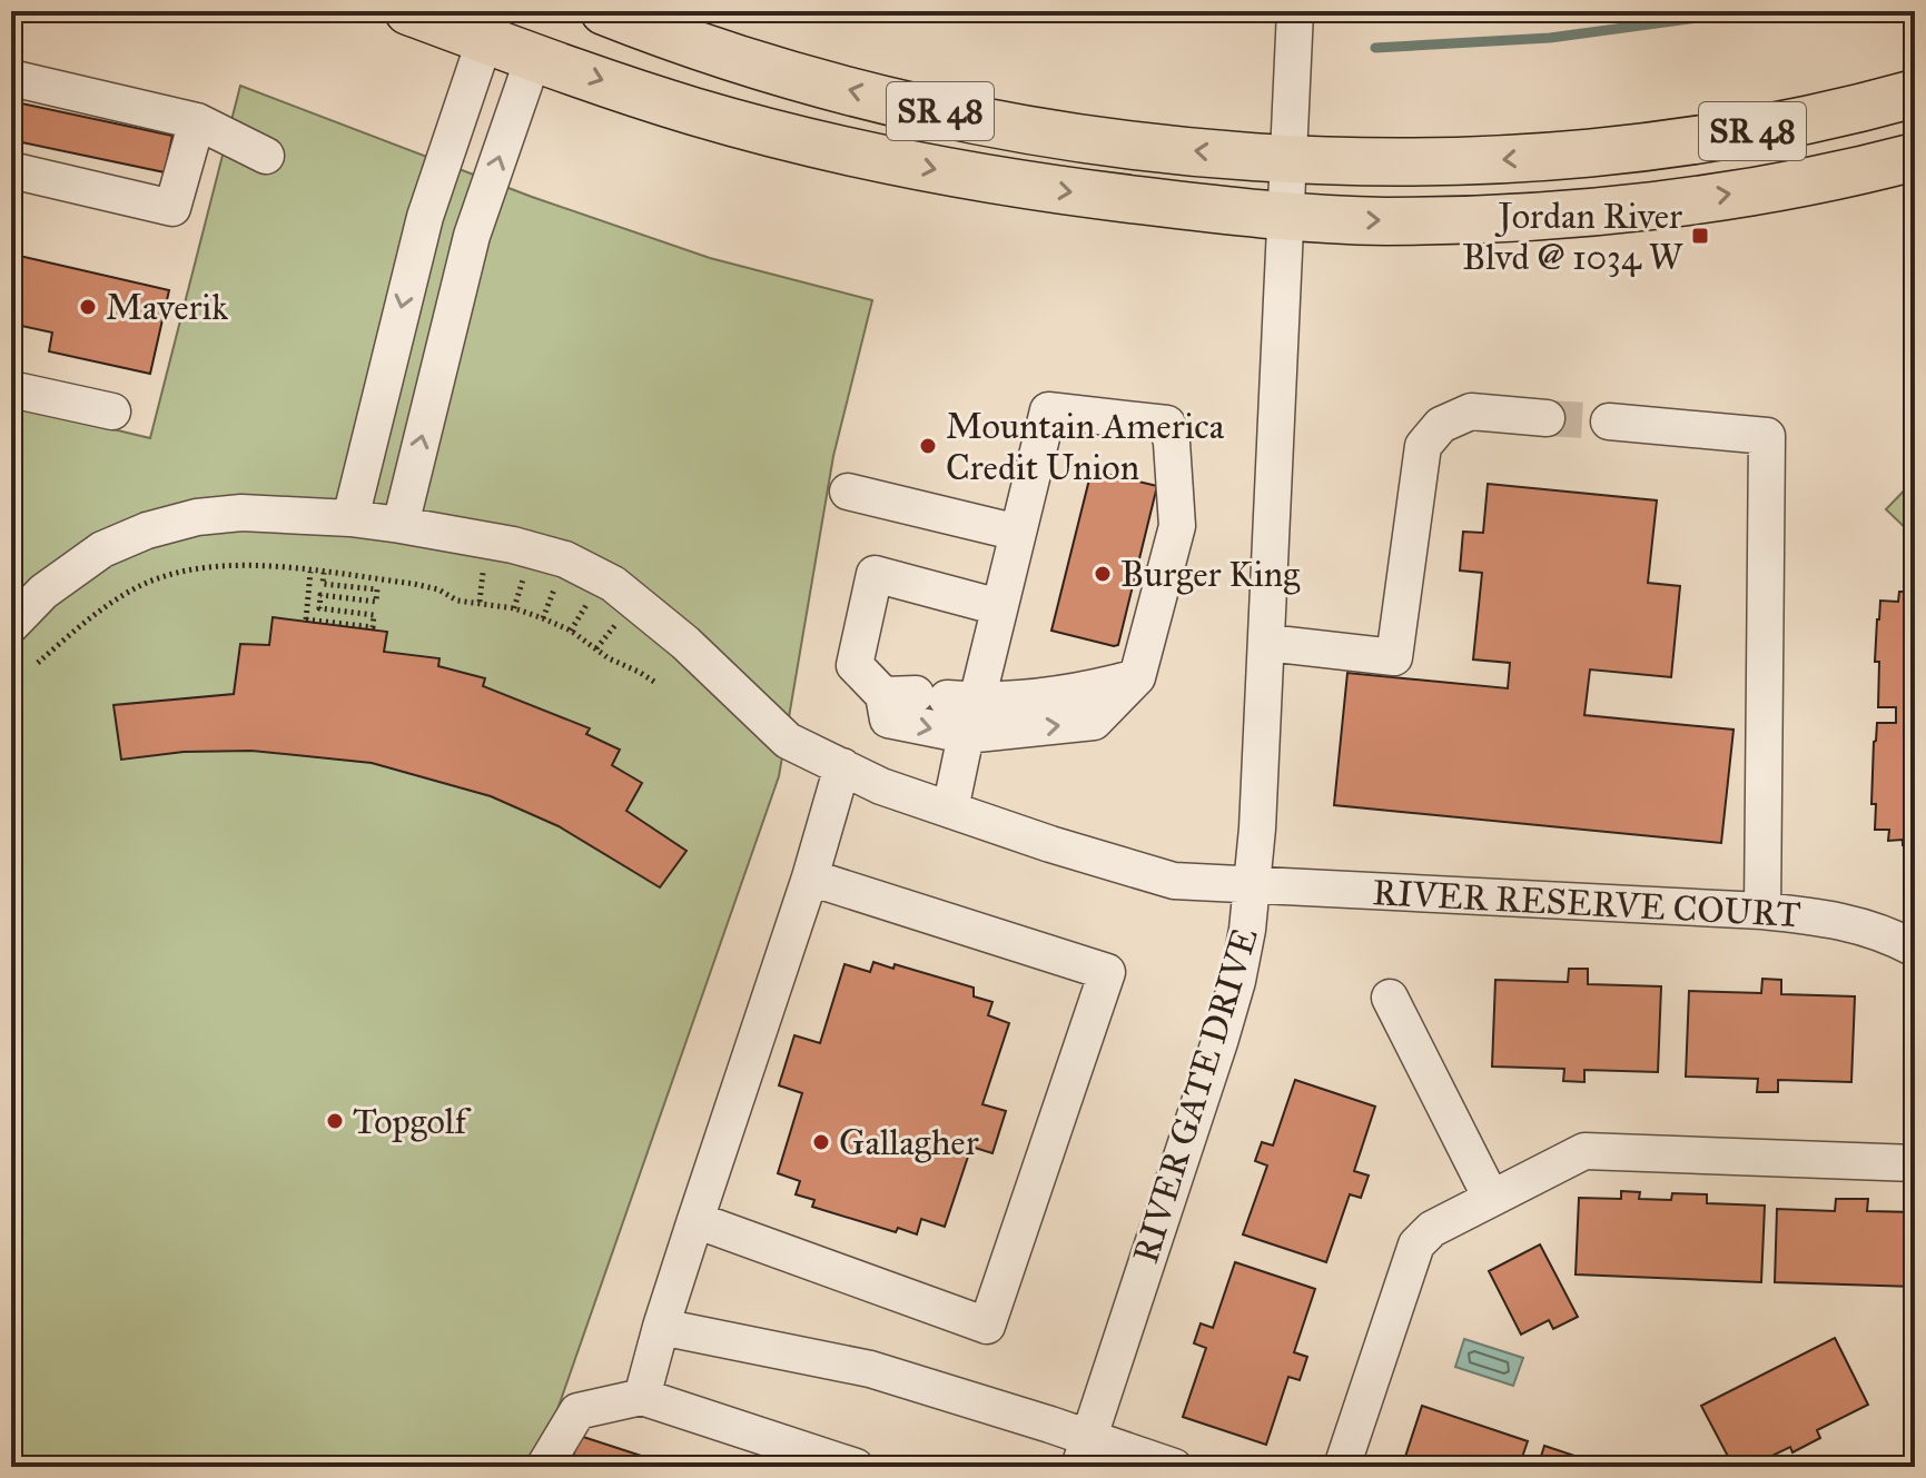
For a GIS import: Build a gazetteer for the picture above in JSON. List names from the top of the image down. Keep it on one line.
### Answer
{"streets":{"main road":["SR 48"],"street":["RIVER RESERVE COURT","RIVER GATE DRIVE"]},"crossings":[["SR 48","RIVER GATE DRIVE"],["RIVER RESERVE COURT","RIVER GATE DRIVE"]],"places":{"transit":["Jordan River Blvd @ 1034 W"],"other":["Maverik","Mountain America Credit Union","Burger King","Topgolf","Gallagher"]}}
